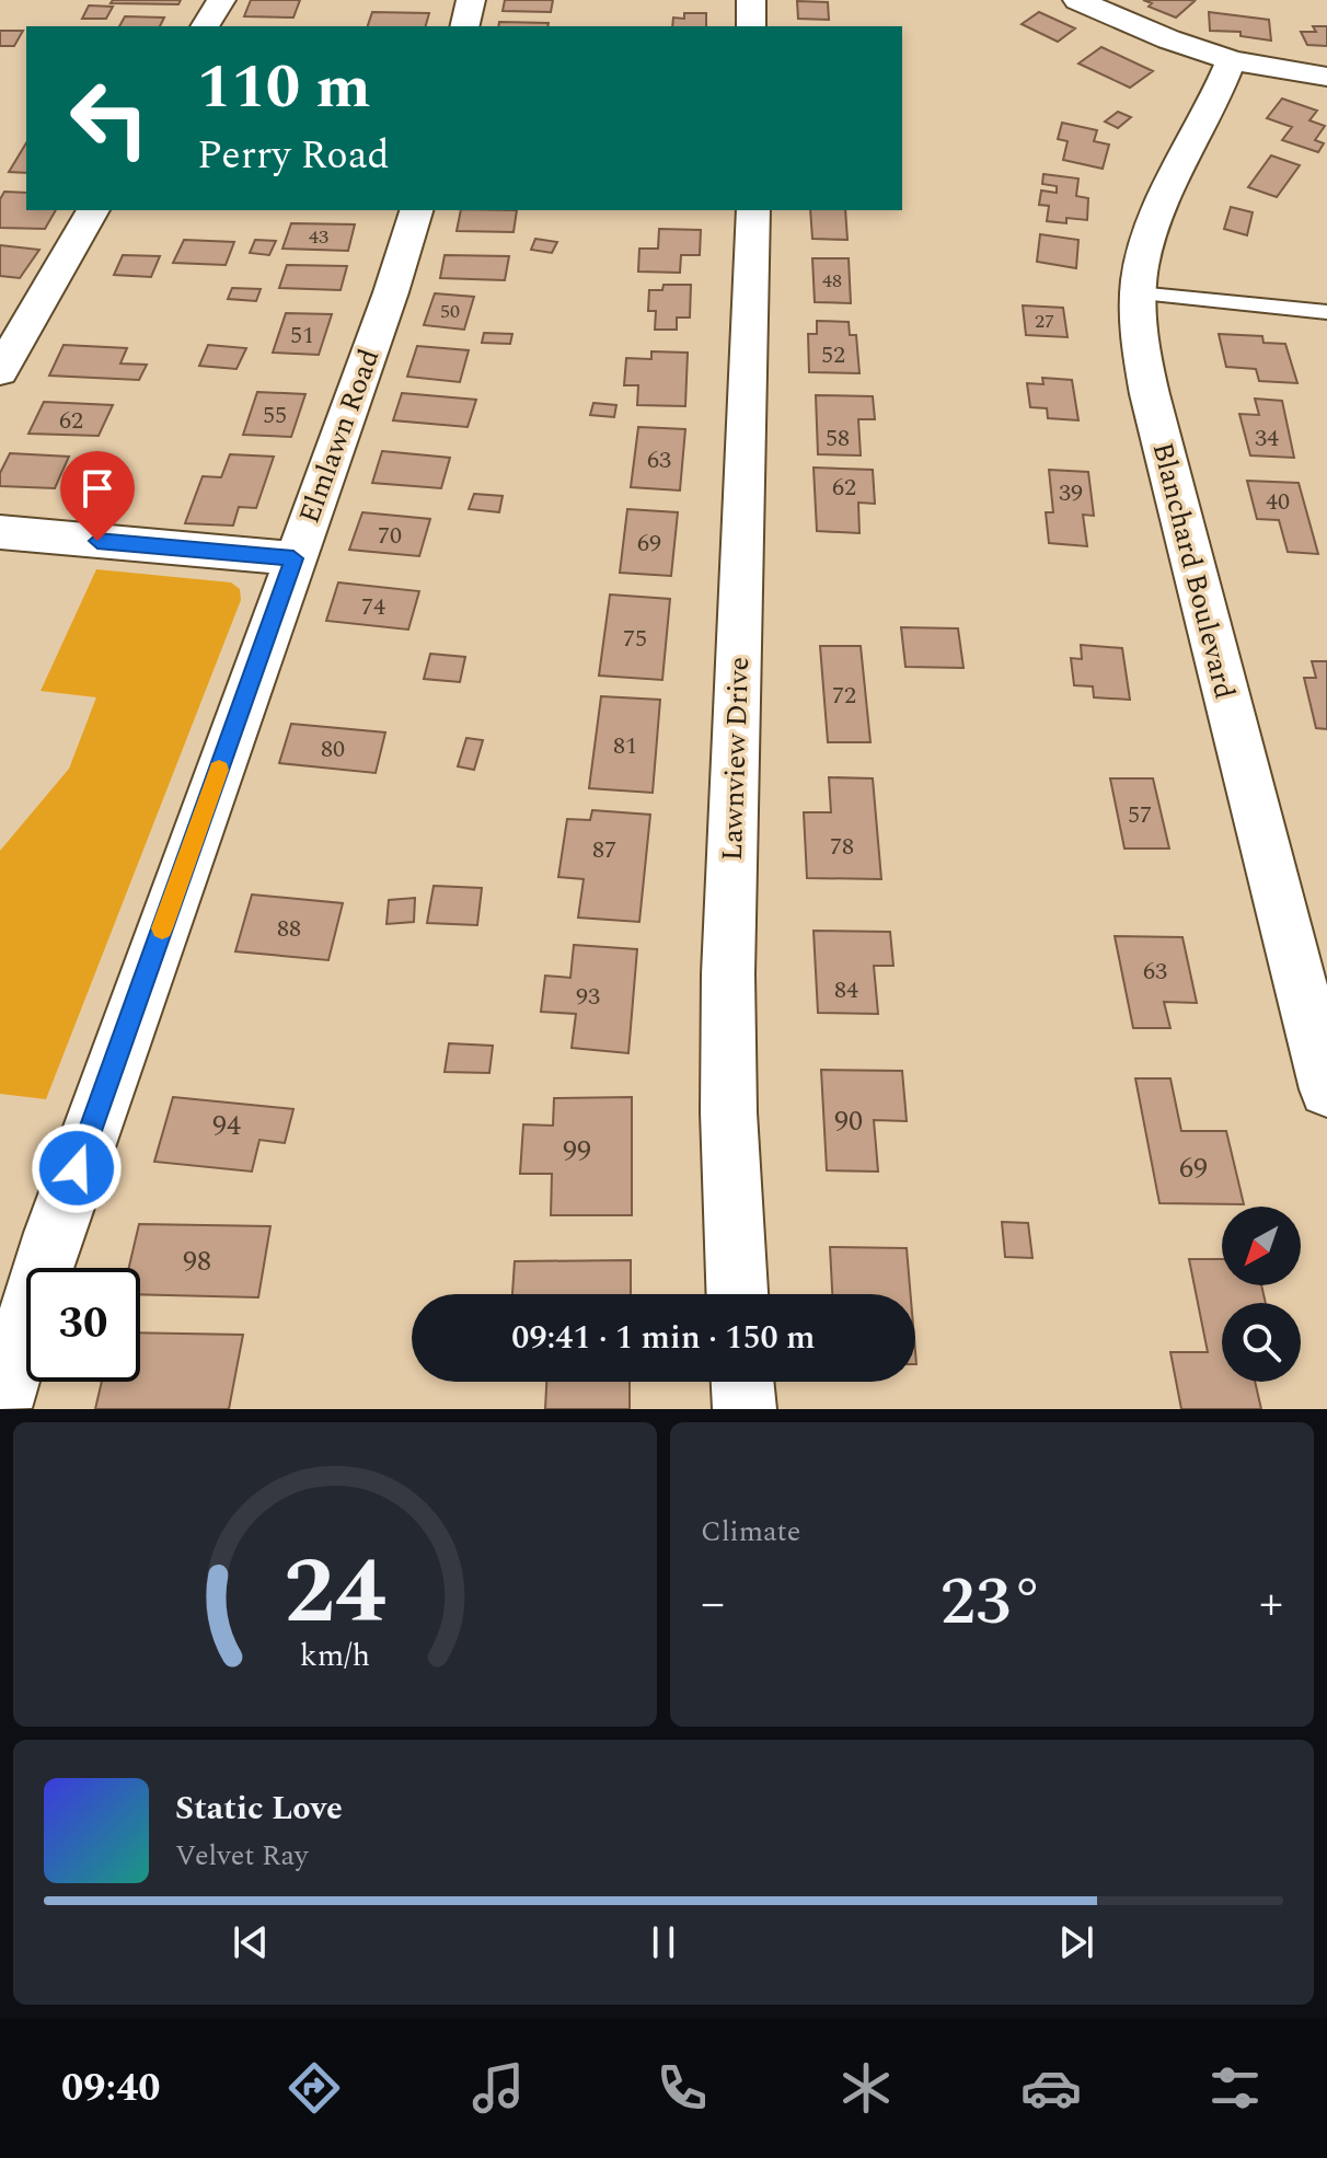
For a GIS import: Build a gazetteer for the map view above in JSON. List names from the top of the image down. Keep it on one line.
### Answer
{"streets":{"street":["Elmlawn Road","Blanchard Boulevard","Lawnview Drive"]},"house_numbers":["43","48","50","27","51","52","55","62","58","34","63","62","39","40","70","69","74","75","72","81","80","57","78","87","88","63","84","93","90","94","99","69","98"],"north":"bottom left","page":{"turn":["110 m","Perry Road"],"limit":"30","trip":"09:41 · 1 min · 150 m","tile":"Climate","heat":["−","23°","+"],"song":["Static Love","Velvet Ray"],"tabs":"09:40","gauge":["24","km/h"]}}
